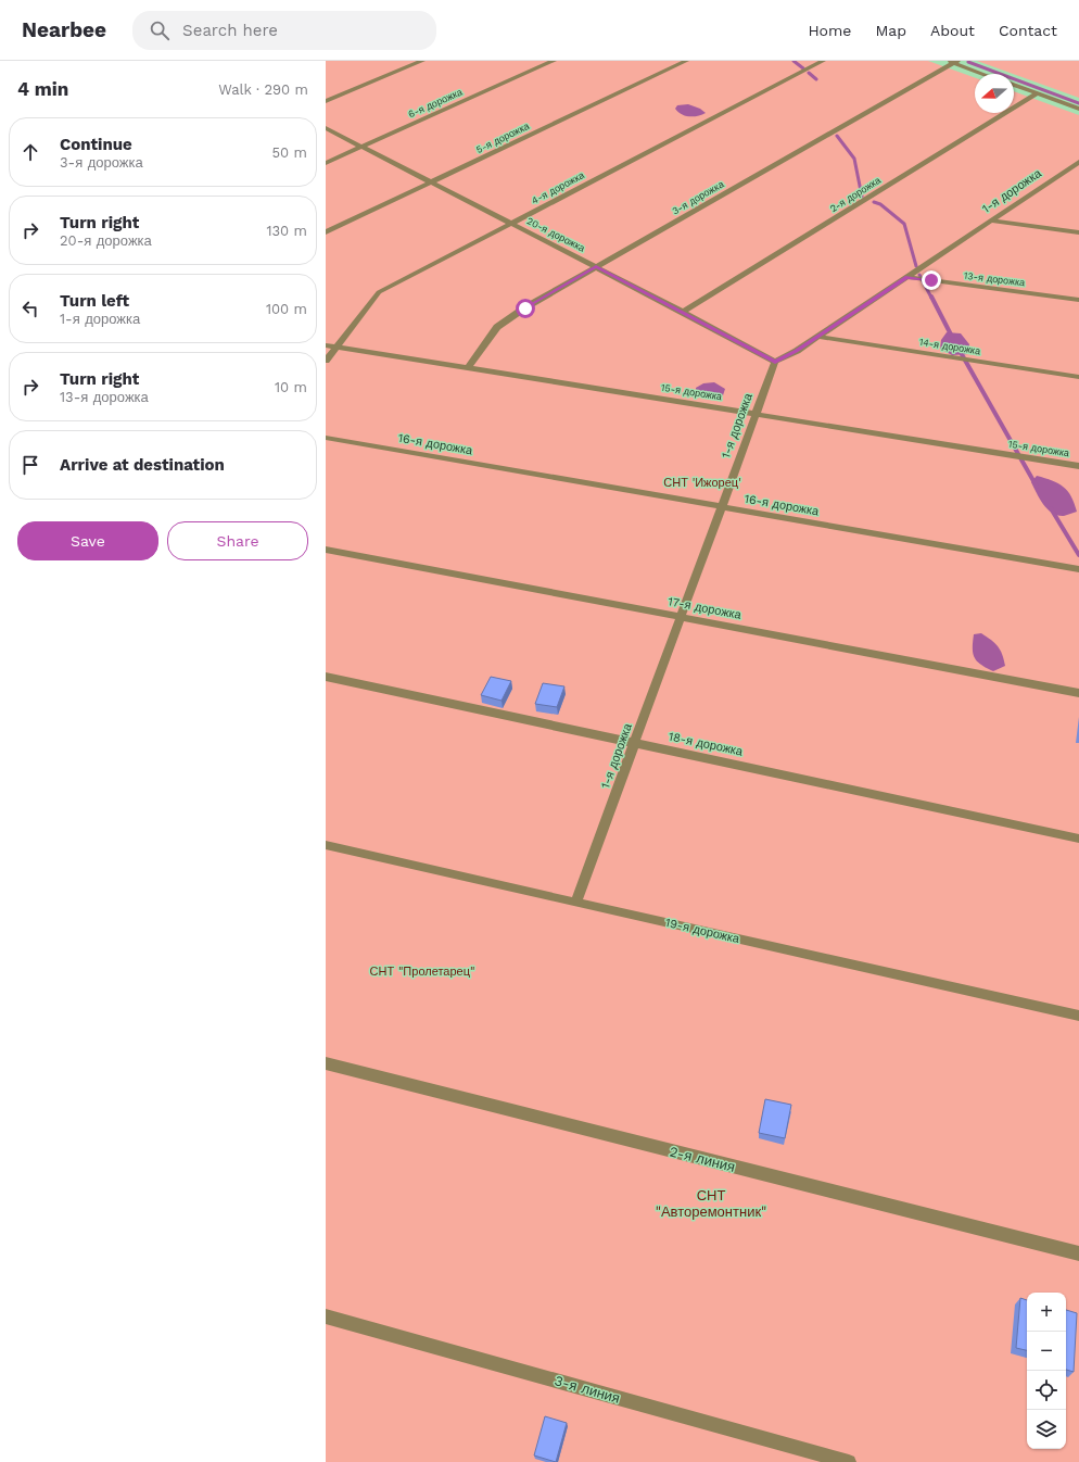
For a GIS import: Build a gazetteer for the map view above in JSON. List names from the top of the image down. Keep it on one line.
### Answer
{"streets":{"street":["6-я дорожка","5-я дорожка","4-я дорожка","1-я дорожка","2-я дорожка","3-я дорожка","20-я дорожка","13-я дорожка","14-я дорожка","15-я дорожка","16-я дорожка","17-я дорожка","18-я дорожка","19-я дорожка","2-я линия","3-я линия"]},"crossings":[["6-я дорожка","20-я дорожка"],["5-я дорожка","20-я дорожка"],["4-я дорожка","20-я дорожка"],["4-я дорожка","15-я дорожка"],["1-я дорожка","20-я дорожка"],["1-я дорожка","13-я дорожка"],["1-я дорожка","14-я дорожка"],["1-я дорожка","15-я дорожка"],["1-я дорожка","16-я дорожка"],["1-я дорожка","17-я дорожка"],["1-я дорожка","18-я дорожка"],["1-я дорожка","19-я дорожка"],["2-я дорожка","20-я дорожка"],["3-я дорожка","20-я дорожка"],["3-я дорожка","15-я дорожка"]],"parks":["СНТ 'Ижорец'","СНТ \"Пролетарец\"","СНТ \"Авторемонтник\""],"north":"left","page":{"header":"Nearbee","search":"Search here","nav":["Home","Map","About","Contact"],"heading":["4 min","Walk · 290 m"],"list":[["Continue","3-я дорожка","50 m"],["Turn right","20-я дорожка","130 m"],["Turn left","1-я дорожка","100 m"],["Turn right","13-я дорожка","10 m"],"Arrive at destination"],"buttons":["Save","Share"],"map_buttons":["+","−"]}}
